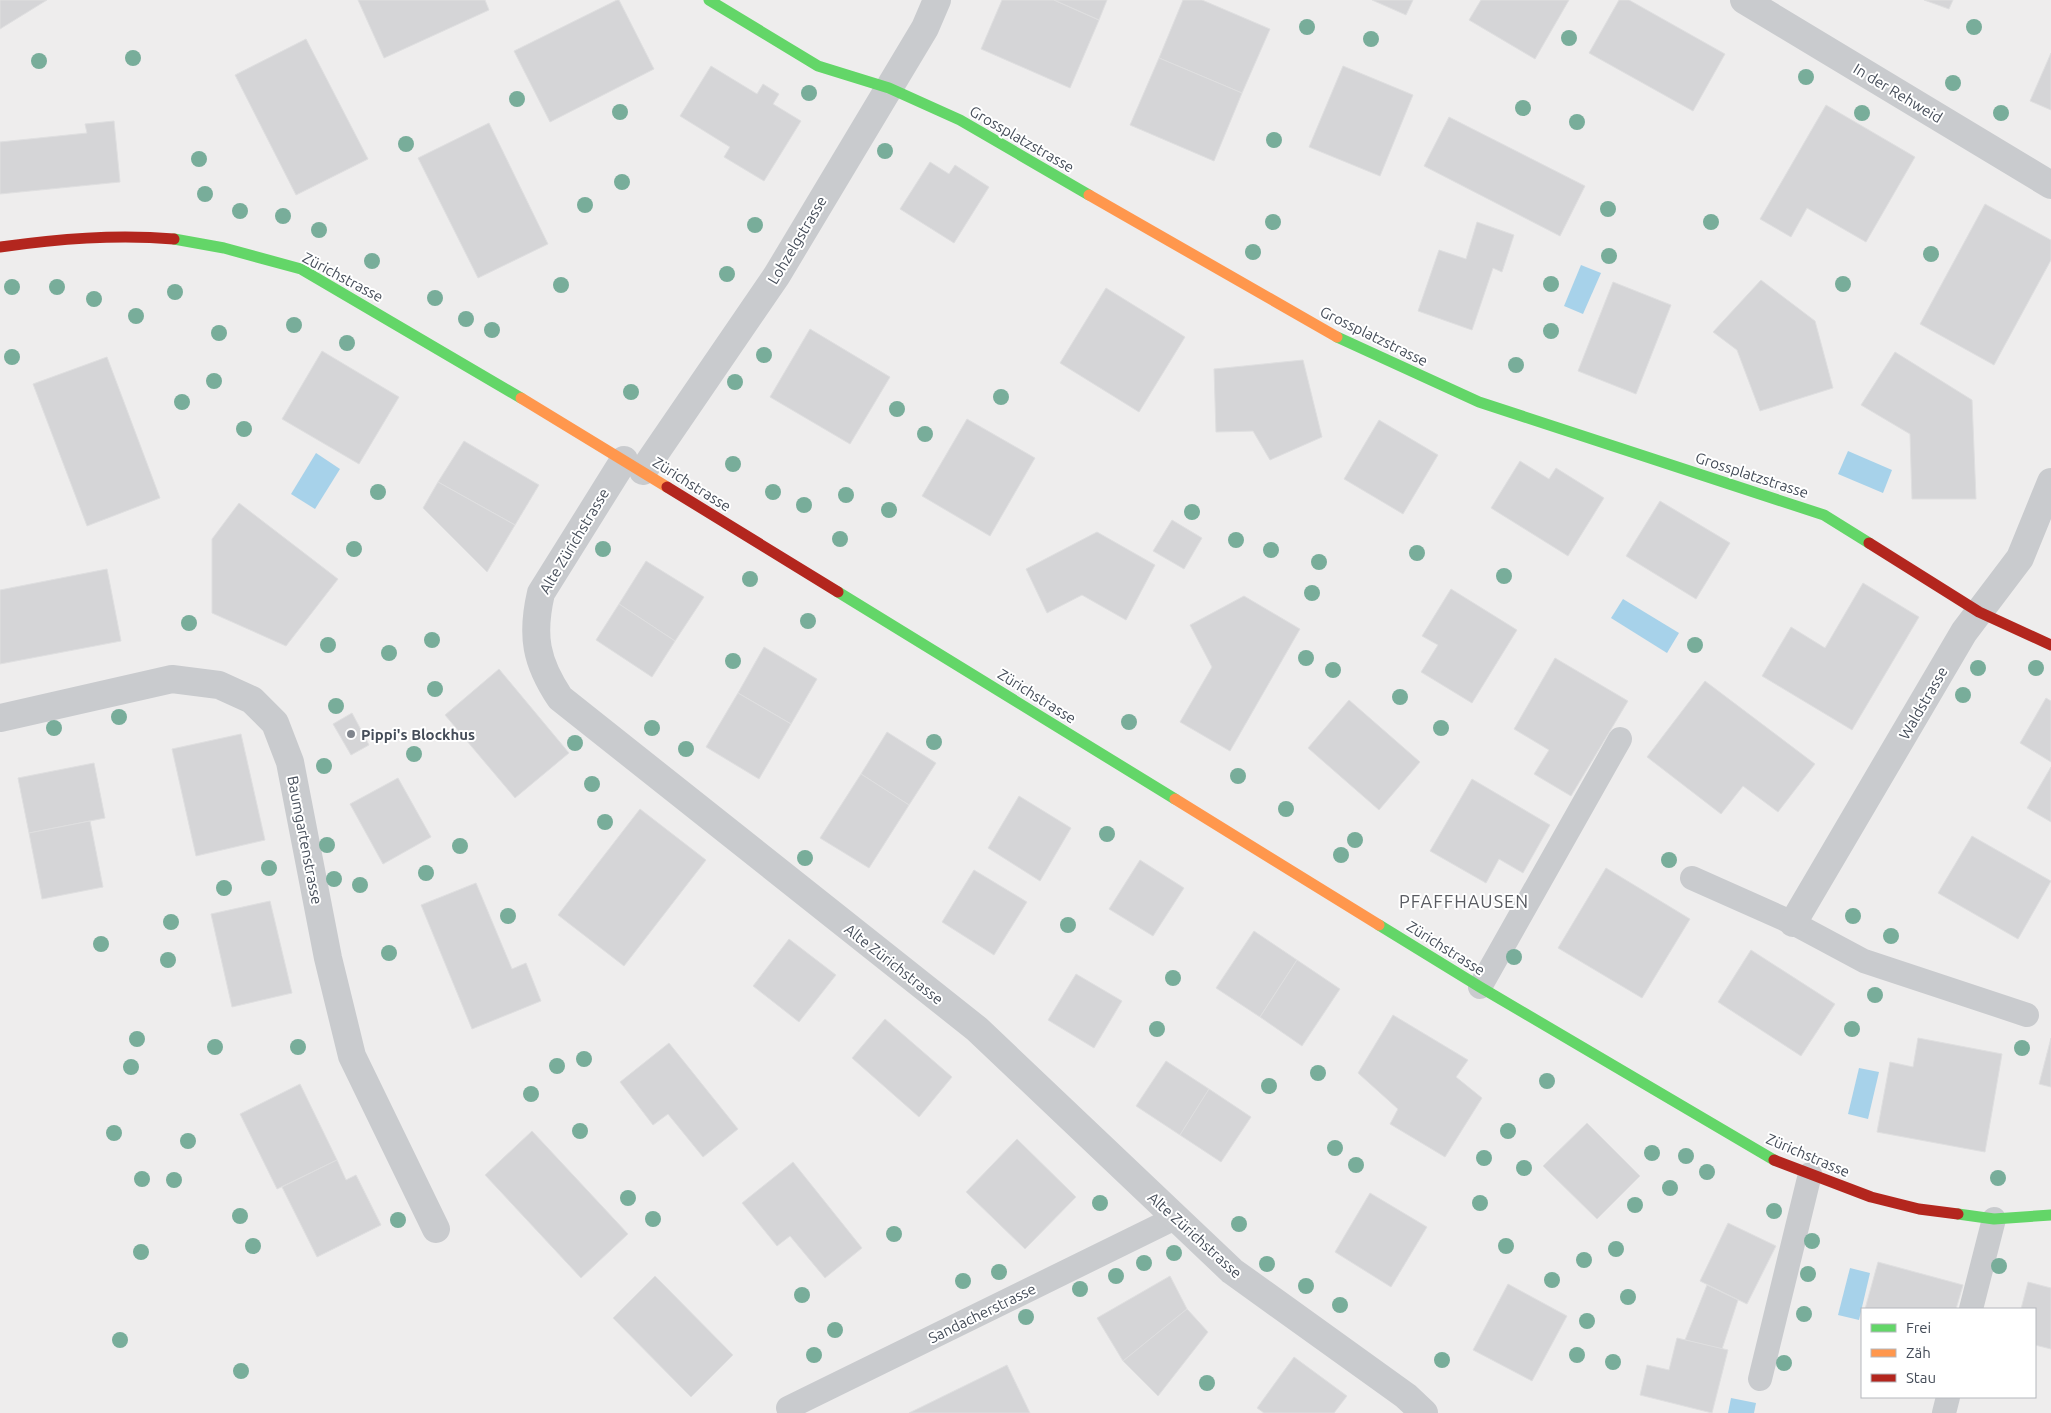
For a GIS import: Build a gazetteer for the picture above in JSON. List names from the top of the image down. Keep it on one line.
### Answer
{"streets":{"street":["In der Rehweid","Grossplatzstrasse","Lohzelgstrasse","Zürichstrasse","Alte Zürichstrasse","Waldstrasse","Baumgartenstrasse"],"lane":["Sandacherstrasse"]},"crossings":[["Grossplatzstrasse","Lohzelgstrasse"],["Grossplatzstrasse","Waldstrasse"],["Lohzelgstrasse","Zürichstrasse"],["Lohzelgstrasse","Alte Zürichstrasse"],["Zürichstrasse","Alte Zürichstrasse"],["Alte Zürichstrasse","Sandacherstrasse"]],"districts":["PFAFFHAUSEN"],"places":["Pippi's Blockhus"],"legend":["Frei","Zäh","Stau"]}
